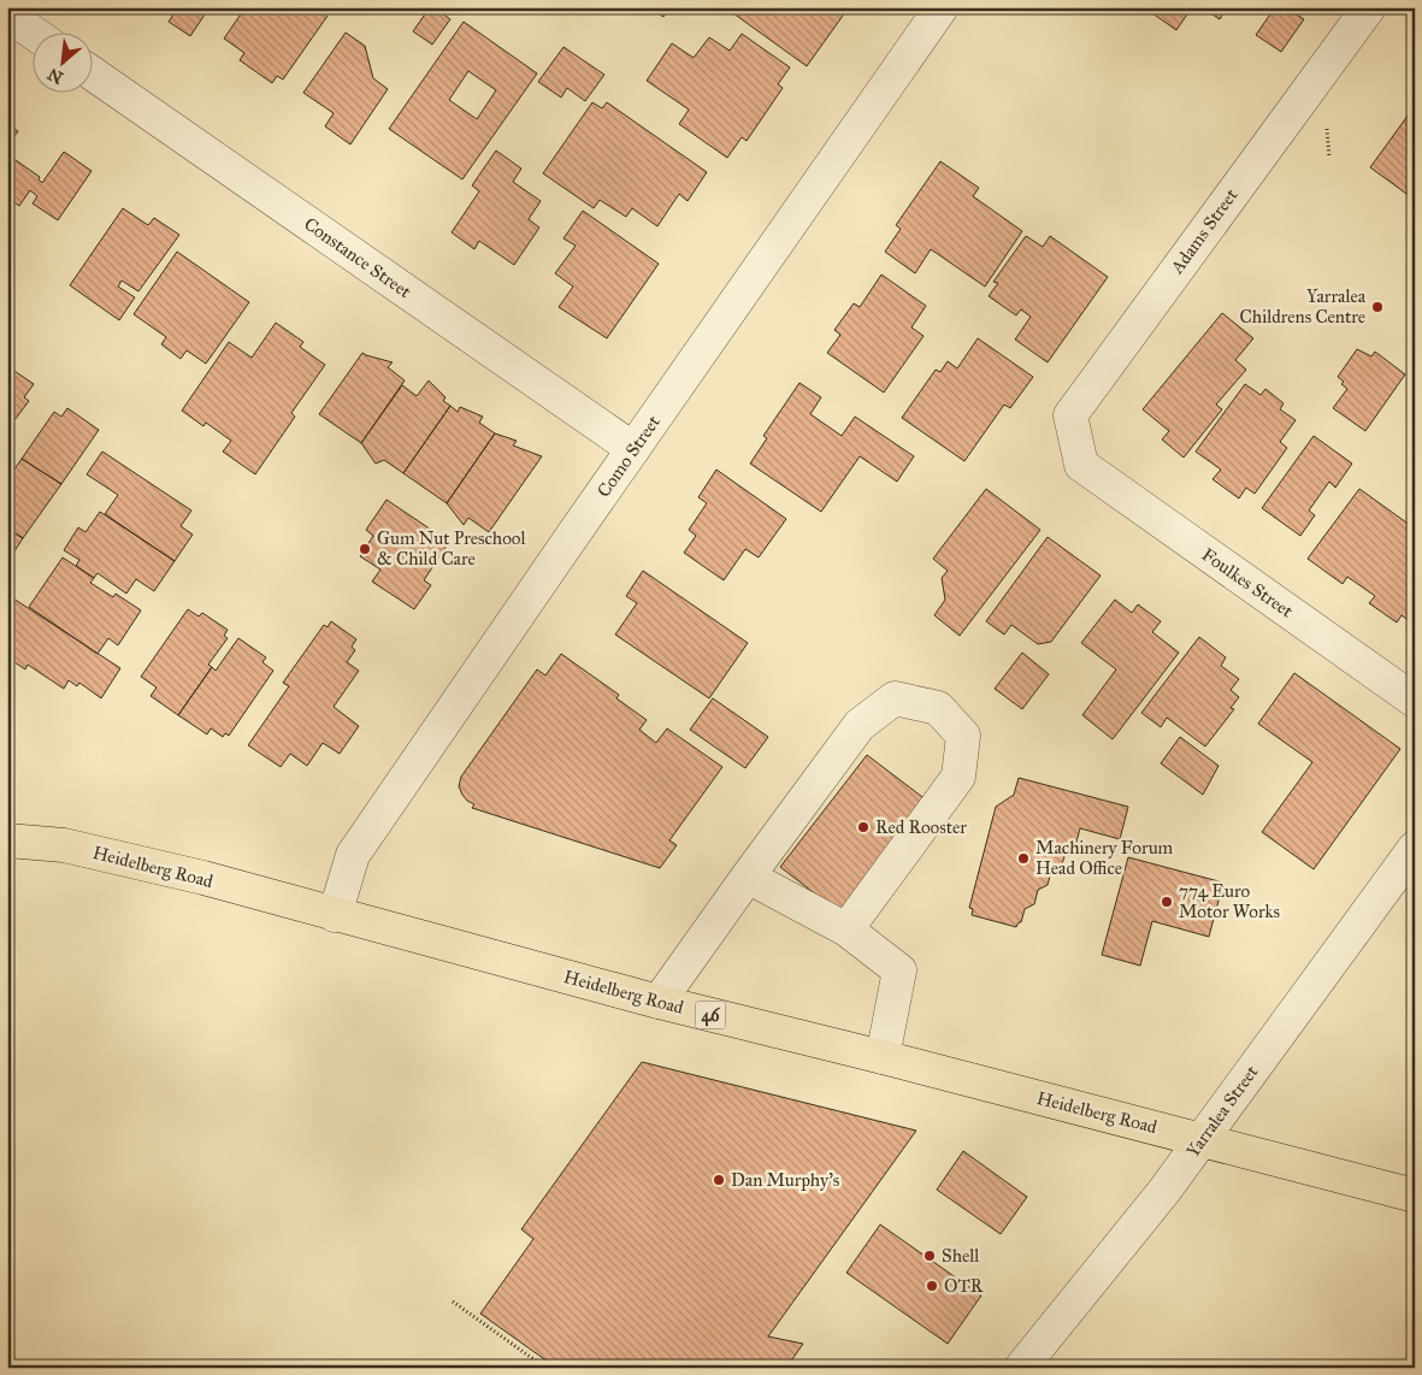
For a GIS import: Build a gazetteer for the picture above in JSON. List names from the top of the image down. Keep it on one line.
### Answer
{"streets":{"main road":["Heidelberg Road","46"],"street":["Adams Street","Constance Street","Como Street","Foulkes Street","Yarralea Street"]},"crossings":[["Adams Street","Foulkes Street"],["Constance Street","Como Street"],["Como Street","Heidelberg Road"],["Heidelberg Road","Yarralea Street"]],"places":["Yarralea Childrens Centre","Gum Nut Preschool & Child Care","Red Rooster","Machinery Forum Head Office","774 Euro Motor Works","Dan Murphy's","Shell","OTR"],"north":"bottom left"}
